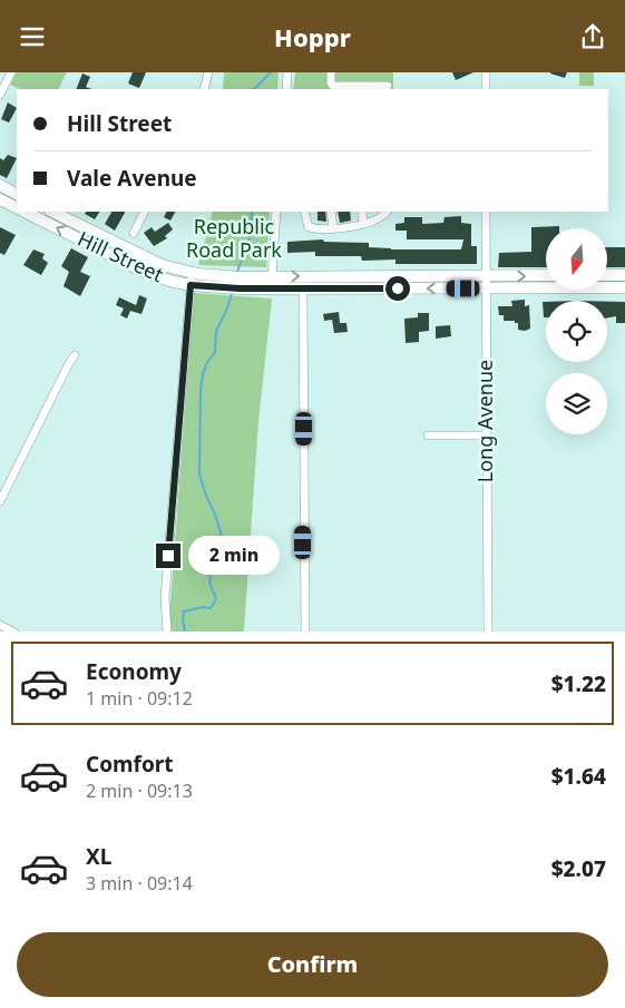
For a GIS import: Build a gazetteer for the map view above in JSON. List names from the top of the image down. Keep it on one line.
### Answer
{"streets":{"main road":["Hill Street"],"street":["Long Avenue"]},"crossings":[["Hill Street","Long Avenue"]],"parks":["Republic Road Park"],"north":"bottom","page":{"header":"Hoppr","banner":["Hill Street","Vale Avenue"],"bubble":"2 min","list":[{"name":"Economy","note":"1 min · 09:12","value":"$1.22"},{"name":"Comfort","note":"2 min · 09:13","value":"$1.64"},{"name":"XL","note":"3 min · 09:14","value":"$2.07"}],"buttons":"Confirm"}}
